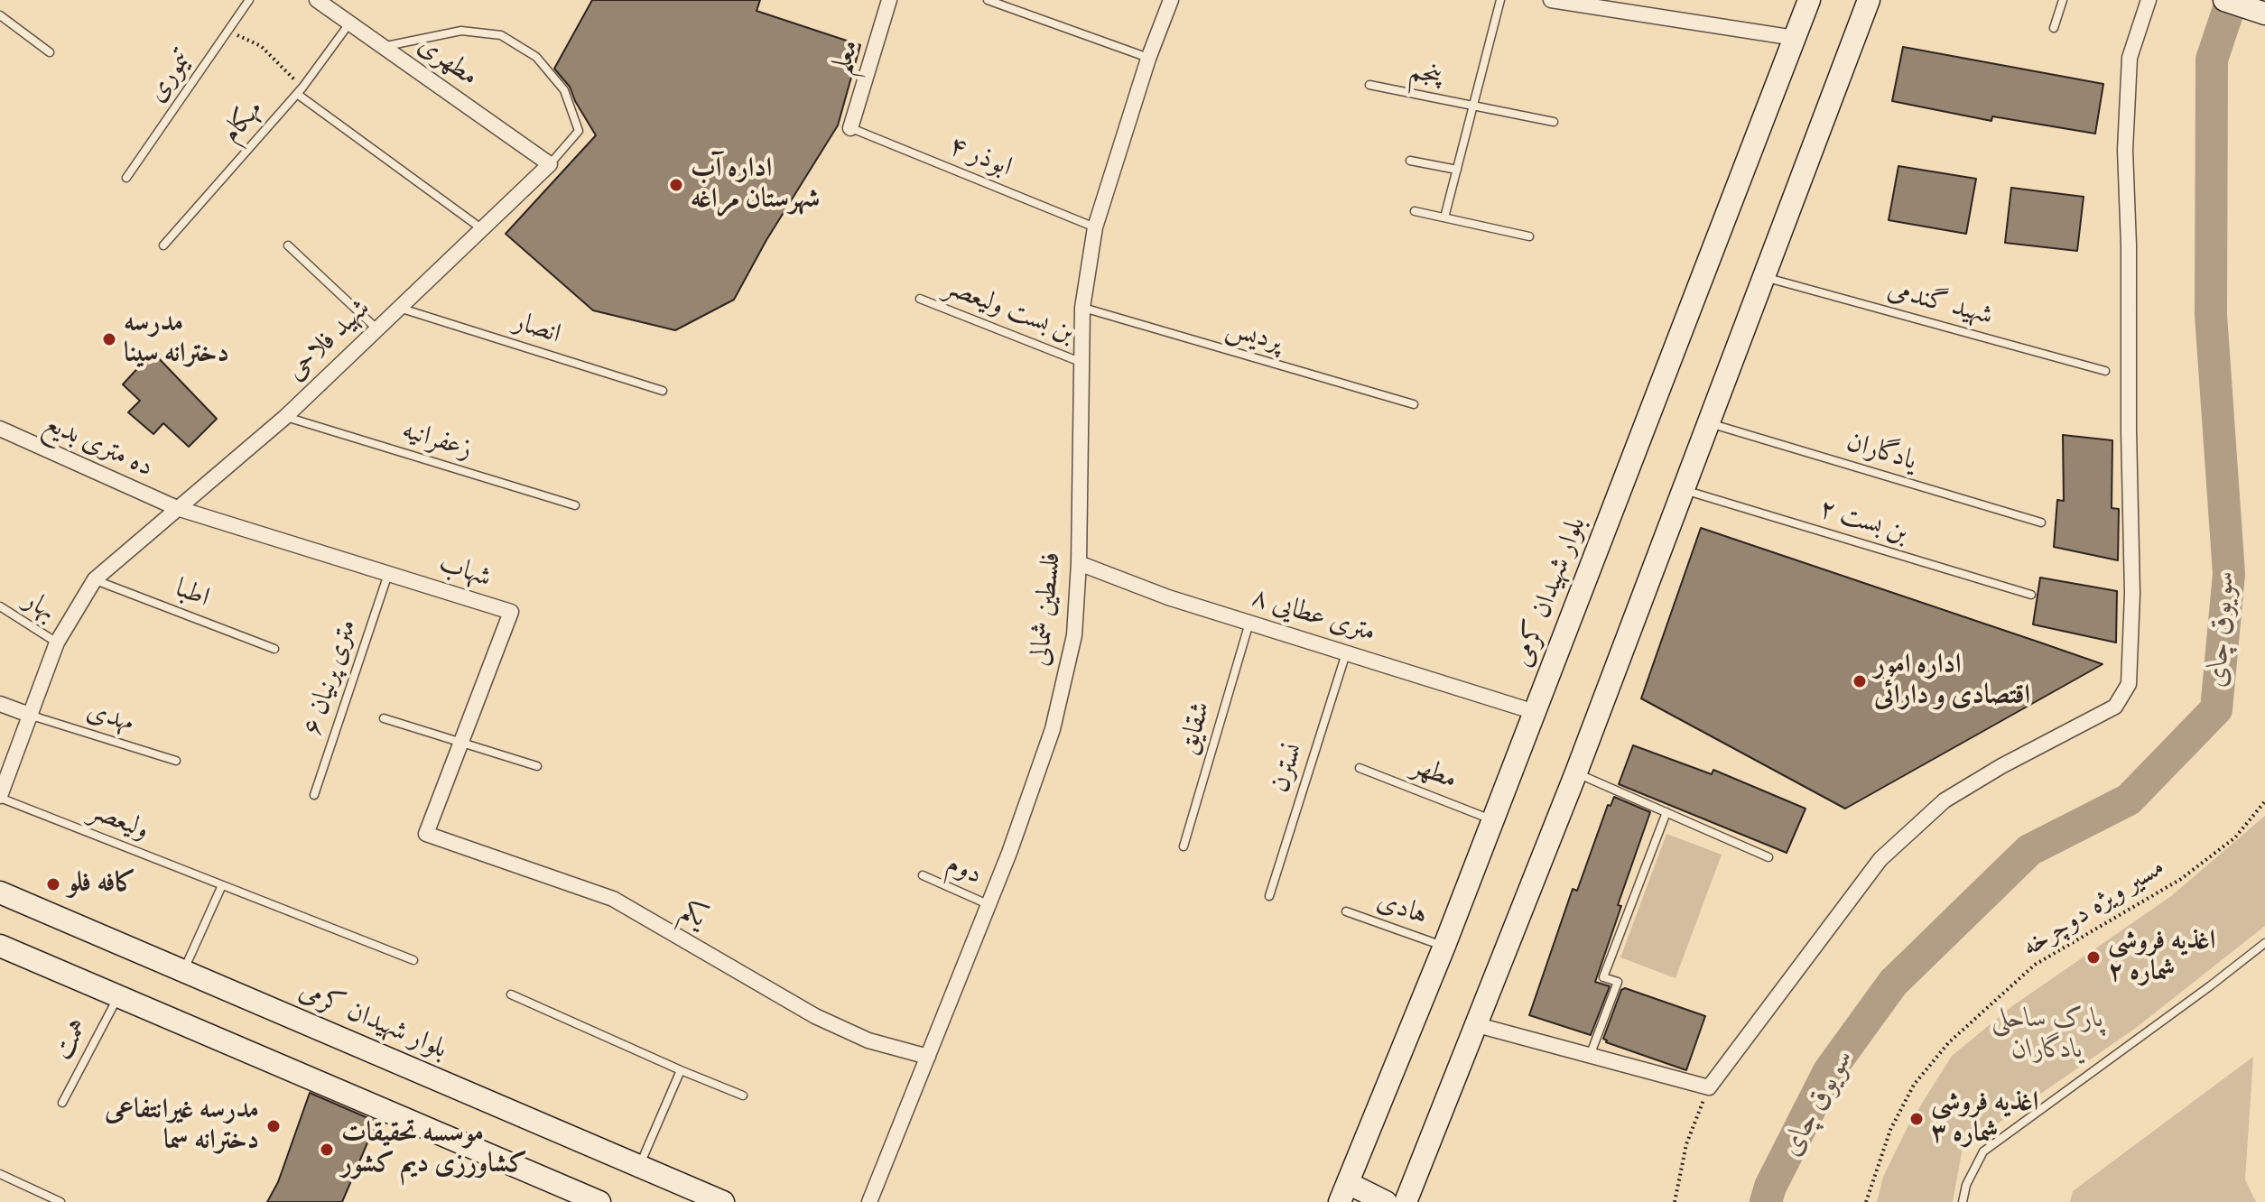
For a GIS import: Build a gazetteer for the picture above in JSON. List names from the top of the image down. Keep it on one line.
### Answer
{"streets":{"main road":["بلوار شهیدان کرمی"],"street":["معلم","مطهری","شهید فلاحی","ده متری بدیع","شهاب","فلسطین شمالی","۸ متری عطایی","یکم"],"lane":["پنجم","تیموری","مهکام","ابوذر ۴","شهید گندمی","بن بست ولیعصر","انصار","پردیس","زعفرانیه","یادگاران","بن بست ۲","اطبا","بهار","۶ متری پرنیان","مهدی","شقایق","نسترن","مطهر","ولیعصر","دوم","هادی","همت"],"path":["مسیر ویژه دوچرخه"]},"crossings":[["معلم","ابوذر ۴"],["مطهری","مهکام"],["مطهری","شهید فلاحی"],["ابوذر ۴","فلسطین شمالی"],["بن بست ولیعصر","فلسطین شمالی"],["انصار","شهید فلاحی"],["پردیس","فلسطین شمالی"],["شهید فلاحی","زعفرانیه"],["شهید فلاحی","ده متری بدیع"],["شهید فلاحی","شهاب"],["شهید فلاحی","اطبا"],["شهید فلاحی","بهار"],["شهید فلاحی","مهدی"],["شهید فلاحی","ولیعصر"],["ده متری بدیع","شهاب"],["شهاب","۶ متری پرنیان"],["شهاب","یکم"],["بلوار شهیدان کرمی","۸ متری عطایی"],["بلوار شهیدان کرمی","مطهر"],["بلوار شهیدان کرمی","هادی"],["فلسطین شمالی","۸ متری عطایی"],["فلسطین شمالی","دوم"],["فلسطین شمالی","یکم"],["۸ متری عطایی","شقایق"],["۸ متری عطایی","نسترن"]],"water":["سویوق چای"],"parks":["پارک ساحلی یادگاران"],"places":["اداره آب شهرستان مراغه","مدرسه دخترانه سینا","اداره امور اقتصادی و دارائی","کافه فلو","اغذیه فروشی شماره ۲","اغذیه فروشی شماره ۳","مدرسه غیرانتفاعی دخترانه سما","موسسه تحقیقات کشاورزی دیم کشور"]}
